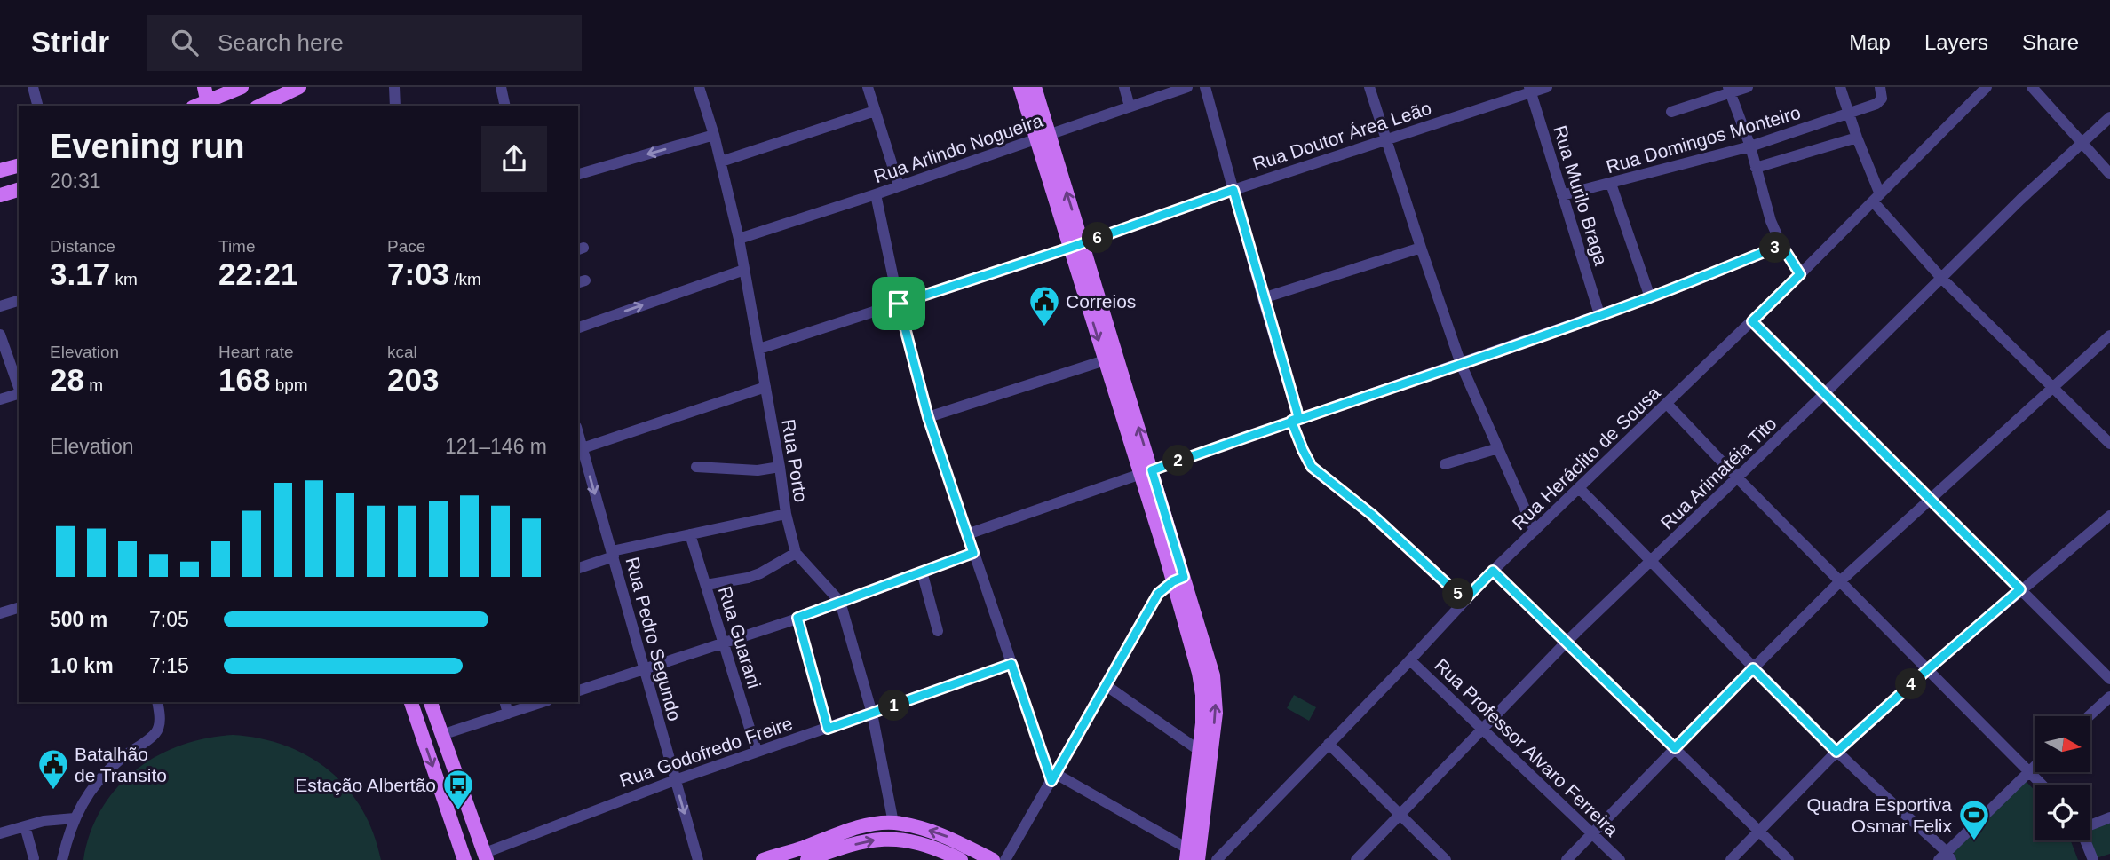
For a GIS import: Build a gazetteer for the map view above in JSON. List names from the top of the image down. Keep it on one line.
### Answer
{"streets":{"street":["Rua Doutor Área Leão","Rua Domingos Monteiro","Rua Arlindo Nogueira","Rua Murilo Braga","Rua Heráclito de Sousa","Rua Porto","Rua Arimatéia Tito","Rua Guarani","Rua Pedro Segundo","Rua Professor Alvaro Ferreira","Rua Godofredo Freire"]},"crossings":[["Rua Doutor Área Leão","Rua Murilo Braga"],["Rua Doutor Área Leão","Rua Porto"],["Rua Domingos Monteiro","Rua Murilo Braga"],["Rua Arlindo Nogueira","Rua Porto"],["Rua Heráclito de Sousa","Rua Professor Alvaro Ferreira"],["Rua Porto","Rua Godofredo Freire"],["Rua Arimatéia Tito","Rua Professor Alvaro Ferreira"],["Rua Guarani","Rua Godofredo Freire"],["Rua Pedro Segundo","Rua Godofredo Freire"]],"one_way":["Rua Pedro Segundo"],"places":{"public building":["Correios","Batalhão de Transito"],"bus stop":["Estação Albertão"],"sports":["Quadra Esportiva Osmar Felix"]},"north":"right","page":{"header":"Stridr","search":"Search here","nav":["Map","Layers","Share"],"heading":["Evening run","20:31"],"stats":[["Distance","3.17 km"],["Time","22:21"],["Pace","7:03 /km"],["Elevation","28 m"],["Heart rate","168 bpm"],["kcal","203"]],"pins":["6","3","2","5","4","1"],"chart":["Elevation","121–146 m"],"list":[{"name":"500 m","note":"7:05"},{"name":"1.0 km","note":"7:15"}]}}
